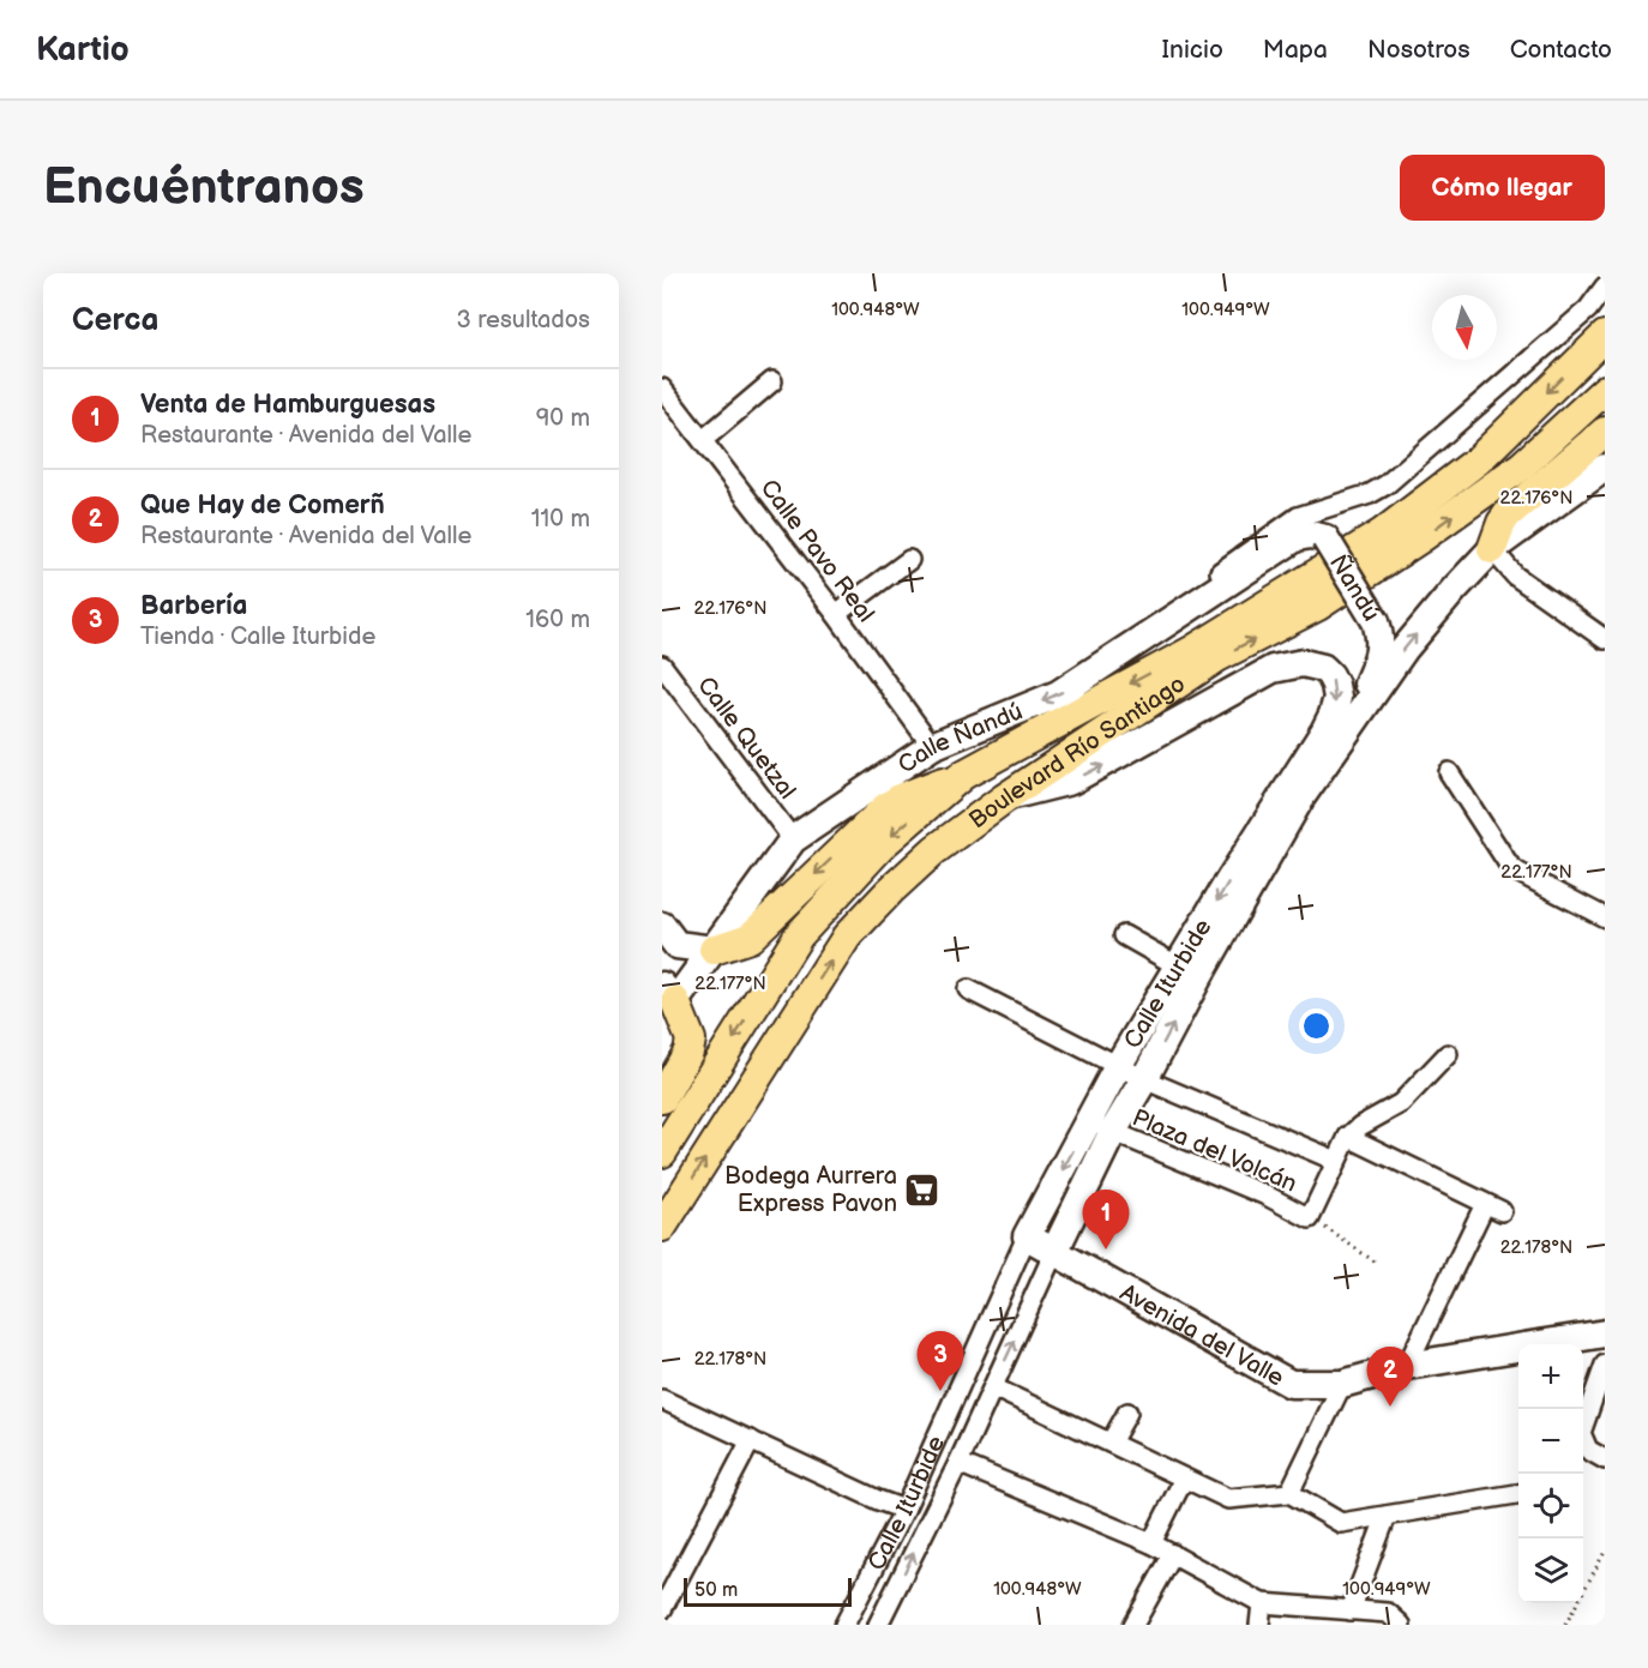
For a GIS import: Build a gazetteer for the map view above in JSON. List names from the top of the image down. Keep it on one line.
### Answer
{"streets":{"main road":["Boulevard Río Santiago"],"street":["Calle Pavo Real","Ñandú","Calle Quetzal","Calle Ñandú","Calle Iturbide","Plaza del Volcán","Avenida del Valle"]},"crossings":[["Calle Pavo Real","Calle Ñandú"],["Ñandú","Calle Ñandú"],["Ñandú","Calle Iturbide"],["Calle Quetzal","Calle Ñandú"],["Boulevard Río Santiago","Calle Iturbide"],["Calle Iturbide","Plaza del Volcán"],["Calle Iturbide","Avenida del Valle"]],"one_way":["Calle Ñandú"],"places":{"supermarket":["Bodega Aurrera Express Pavon"]},"scale_bar":"50 m","north":"bottom","page":{"header":"Kartio","nav":["Inicio","Mapa","Nosotros","Contacto"],"buttons":"Cómo llegar","title":"Encuéntranos","heading":["Cerca","3 resultados"],"list":[{"mark":"1","name":"Venta de Hamburguesas","note":"Restaurante · Avenida del Valle","value":"90 m"},{"mark":"2","name":"Que Hay de Comerñ","note":"Restaurante · Avenida del Valle","value":"110 m"},{"mark":"3","name":"Barbería","note":"Tienda · Calle Iturbide","value":"160 m"}],"pins":["1","3","2"],"map_buttons":["+","−"],"scale":"50 m"},"coordinates":["100.949°W","100.948°W","22.176°N","22.177°N","22.178°N"]}
